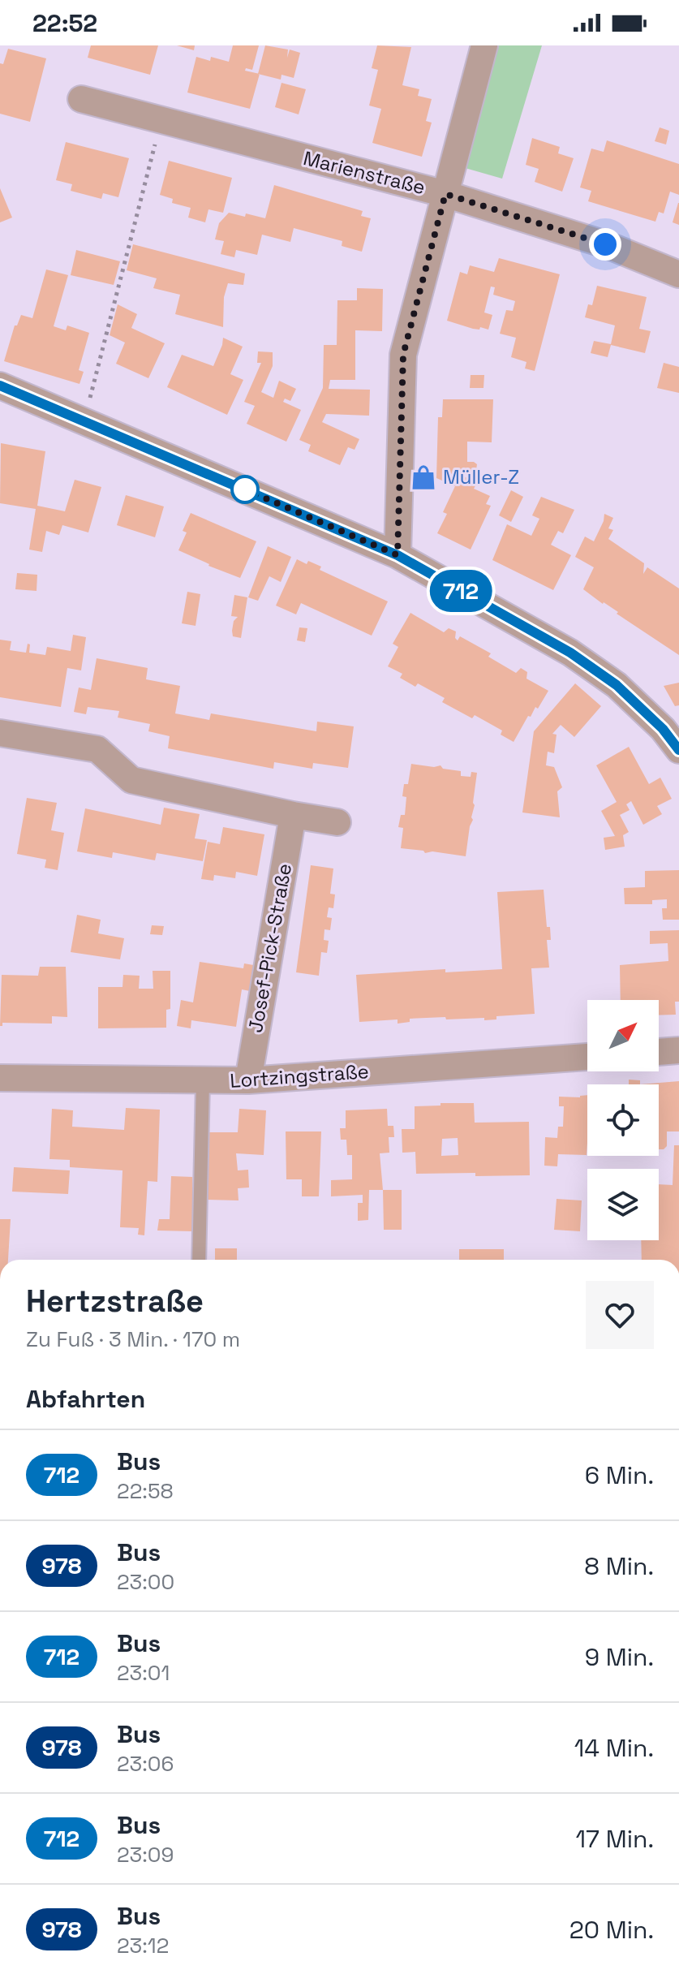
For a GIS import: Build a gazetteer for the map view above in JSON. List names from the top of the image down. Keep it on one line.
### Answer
{"streets":{"street":["Marienstraße","Josef-Pick-Straße","Lortzingstraße"]},"crossings":[["Josef-Pick-Straße","Lortzingstraße"]],"places":{"shop":["Müller-Z"]},"lines":["bus line 712"],"north":"top right","page":{"status":"22:52","on_map":"712","heading":[["Hertzstraße","Zu Fuß · 3 Min. · 170 m"],"Abfahrten"],"list":[{"mark":"712","name":"Bus","note":"22:58","value":"6 Min."},{"mark":"978","name":"Bus","note":"23:00","value":"8 Min."},{"mark":"712","name":"Bus","note":"23:01","value":"9 Min."},{"mark":"978","name":"Bus","note":"23:06","value":"14 Min."},{"mark":"712","name":"Bus","note":"23:09","value":"17 Min."},{"mark":"978","name":"Bus","note":"23:12","value":"20 Min."}]}}
